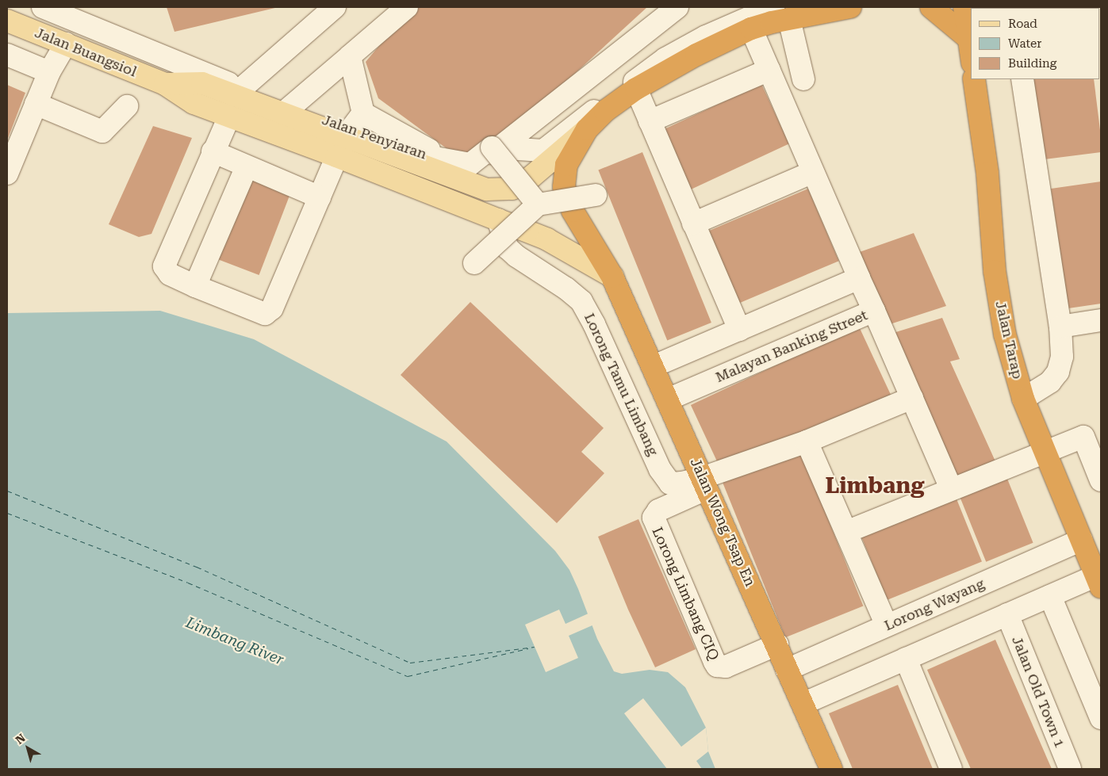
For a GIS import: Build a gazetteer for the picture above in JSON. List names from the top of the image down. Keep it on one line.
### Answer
{"streets":{"highway":["Jalan Tarap","Jalan Wong Tsap En"],"main road":["Jalan Buangsiol"],"street":["Jalan Penyiaran","Malayan Banking Street","Lorong Tamu Limbang","Lorong Limbang CIQ","Lorong Wayang","Jalan Old Town 1"]},"crossings":[["Jalan Tarap","Lorong Wayang"],["Malayan Banking Street","Jalan Wong Tsap En"],["Lorong Tamu Limbang","Jalan Wong Tsap En"],["Lorong Tamu Limbang","Lorong Limbang CIQ"],["Jalan Wong Tsap En","Lorong Limbang CIQ"],["Jalan Wong Tsap En","Lorong Wayang"]],"districts":["Limbang"],"water":["Limbang River"],"legend":["Road","Water","Building"],"north":"top left"}
